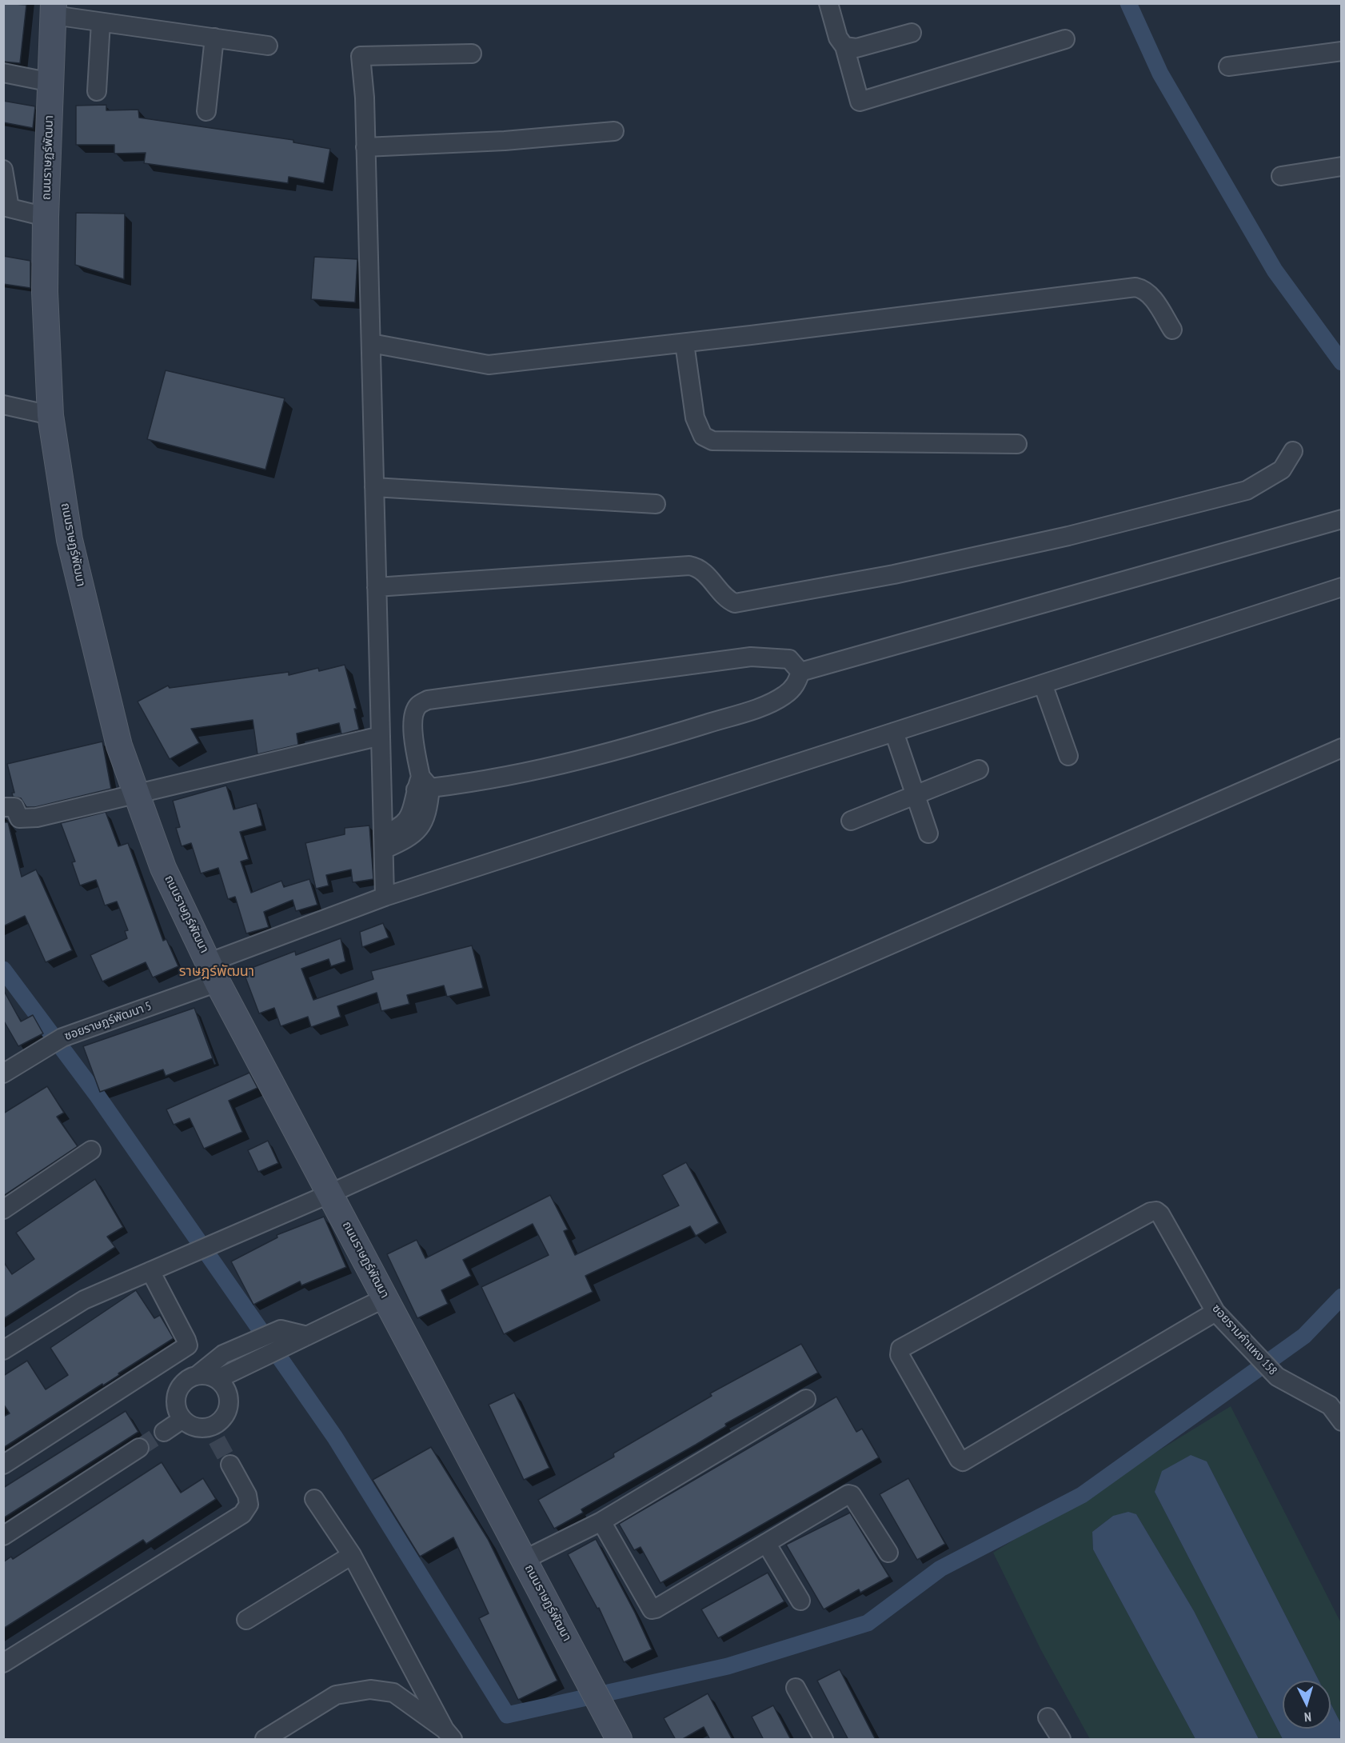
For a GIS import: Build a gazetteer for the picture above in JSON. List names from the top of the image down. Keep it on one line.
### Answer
{"streets":{"street":["ถนนราษฏร์พัฒนา","ซอยราษฎร์พัฒนา 5","ซอยรามคำแหง 158"]},"crossings":[["ถนนราษฏร์พัฒนา","ซอยราษฎร์พัฒนา 5"]],"districts":["ราษฎร์พัฒนา"],"north":"bottom"}
